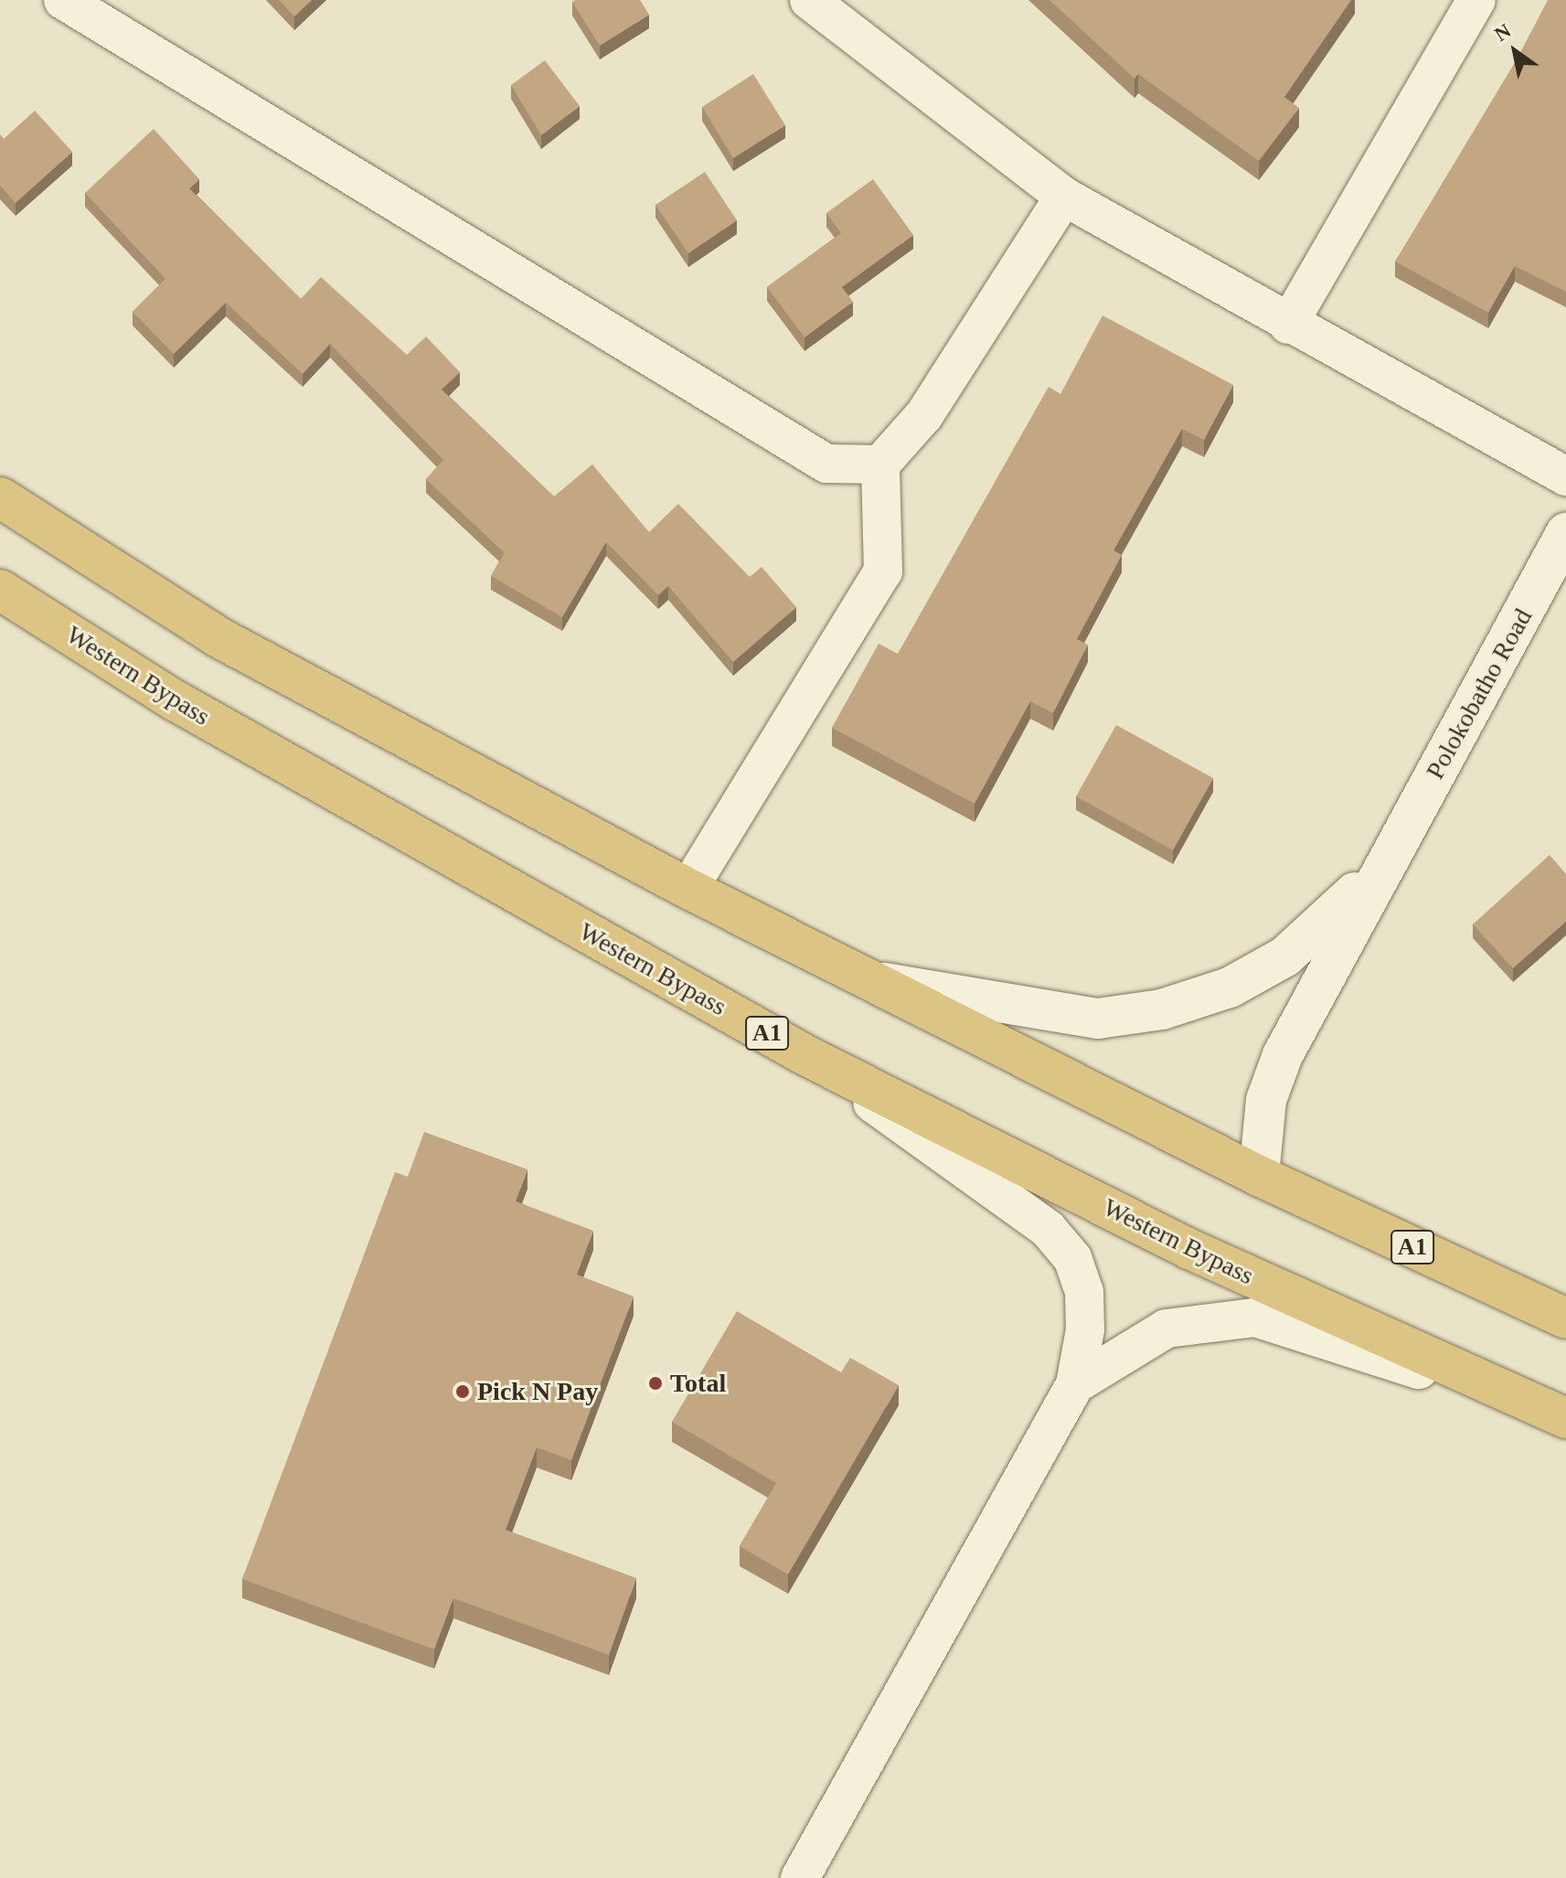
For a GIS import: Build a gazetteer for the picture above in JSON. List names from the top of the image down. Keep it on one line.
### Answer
{"streets":{"highway":["Western Bypass","A1"],"street":["Polokobatho Road"]},"crossings":[["Polokobatho Road","A1"]],"places":["Total","Pick N Pay"],"north":"top left"}
